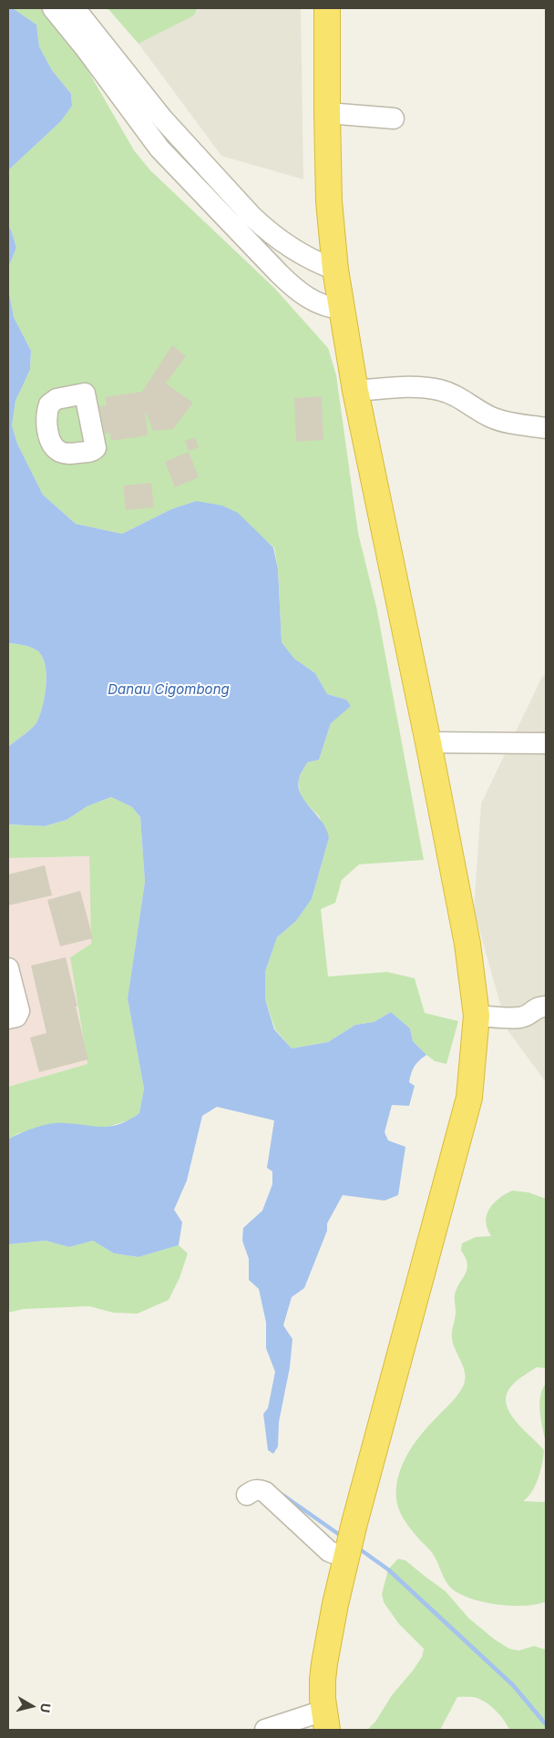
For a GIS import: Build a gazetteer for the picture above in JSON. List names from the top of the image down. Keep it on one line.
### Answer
{"water":["Danau Cigombong"],"north":"right"}
